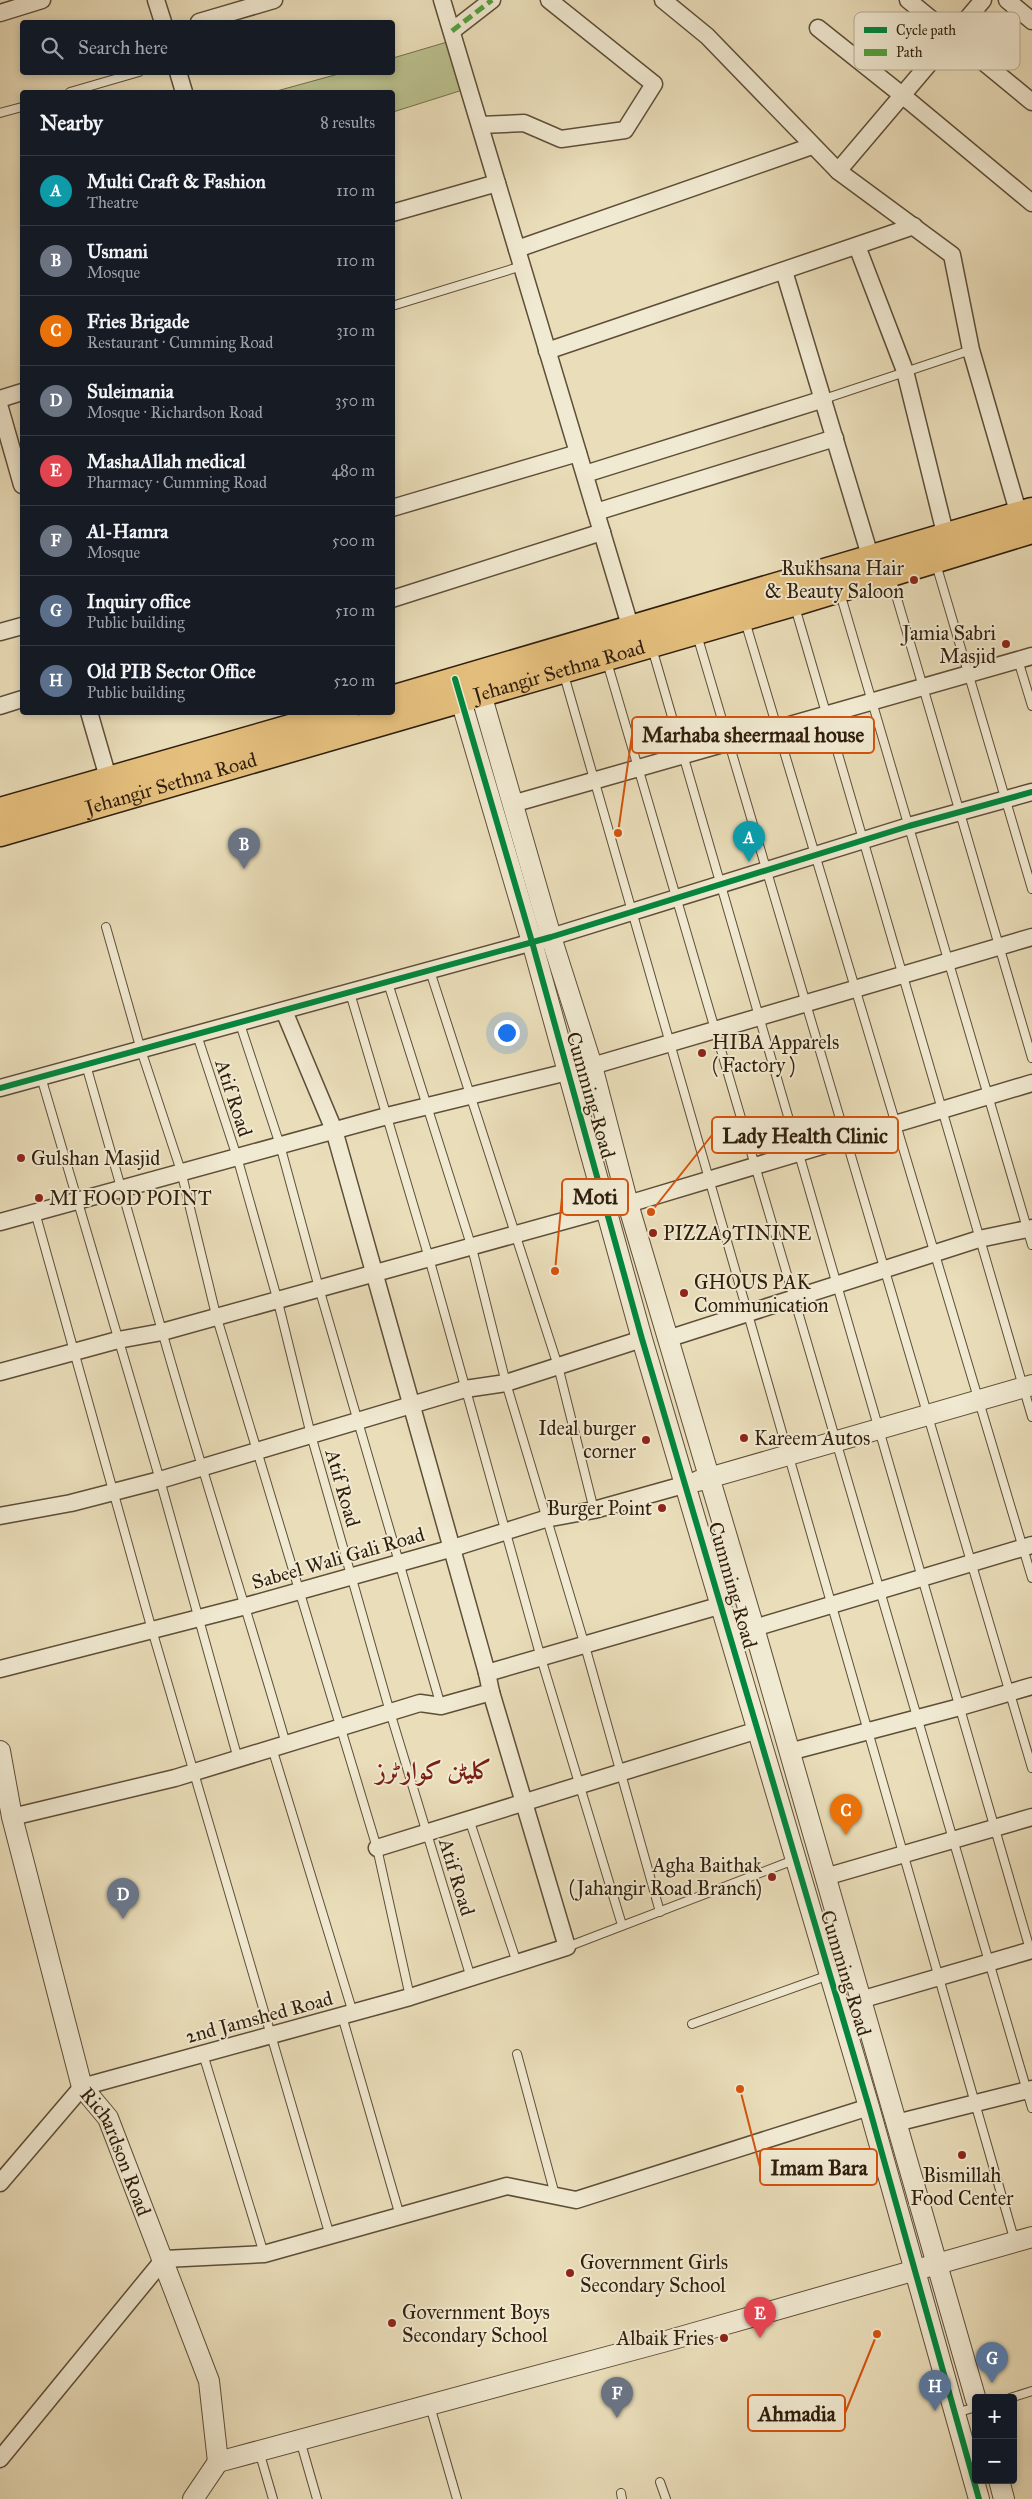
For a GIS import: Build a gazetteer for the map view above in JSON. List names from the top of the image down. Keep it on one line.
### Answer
{"streets":{"highway":["Jehangir Sethna Road"],"street":["Cumming Road","Sabeel Wali Gali Road","2nd Jamshed Road","Richardson Road"],"lane":["Atif Road"]},"crossings":[["Jehangir Sethna Road","Cumming Road"],["Cumming Road","Sabeel Wali Gali Road"],["Atif Road","Sabeel Wali Gali Road"],["Atif Road","2nd Jamshed Road"],["2nd Jamshed Road","Richardson Road"]],"districts":["کلیٹن کوارٹرز"],"places":["Rukhsana Hair & Beauty Saloon","Jamia Sabri Masjid","Marhaba sheermaal house","HIBA Apparels ( Factory )","Gulshan Masjid","MI FOOD POINT","Lady Health Clinic","PIZZA9TININE","Moti","GHOUS PAK Communication","Kareem Autos","Ideal burger corner","Burger Point","Agha Baithak (Jahangir Road Branch)","Imam Bara","Bismillah Food Center","Government Girls Secondary School","Government Boys Secondary School","Ahmadia","Albaik Fries"],"legend":["Cycle path","Path"],"page":{"search":"Search here","heading":["Nearby","8 results"],"list":[{"mark":"A","name":"Multi Craft & Fashion","note":"Theatre","value":"110 m"},{"mark":"B","name":"Usmani","note":"Mosque","value":"110 m"},{"mark":"C","name":"Fries Brigade","note":"Restaurant · Cumming Road","value":"310 m"},{"mark":"D","name":"Suleimania","note":"Mosque · Richardson Road","value":"350 m"},{"mark":"E","name":"MashaAllah medical","note":"Pharmacy · Cumming Road","value":"480 m"},{"mark":"F","name":"Al-Hamra","note":"Mosque","value":"500 m"},{"mark":"G","name":"Inquiry office","note":"Public building","value":"510 m"},{"mark":"H","name":"Old PIB Sector Office","note":"Public building","value":"520 m"}],"pins":["A","B","C","D","E","G","H","F"],"map_buttons":["+","−"]}}
